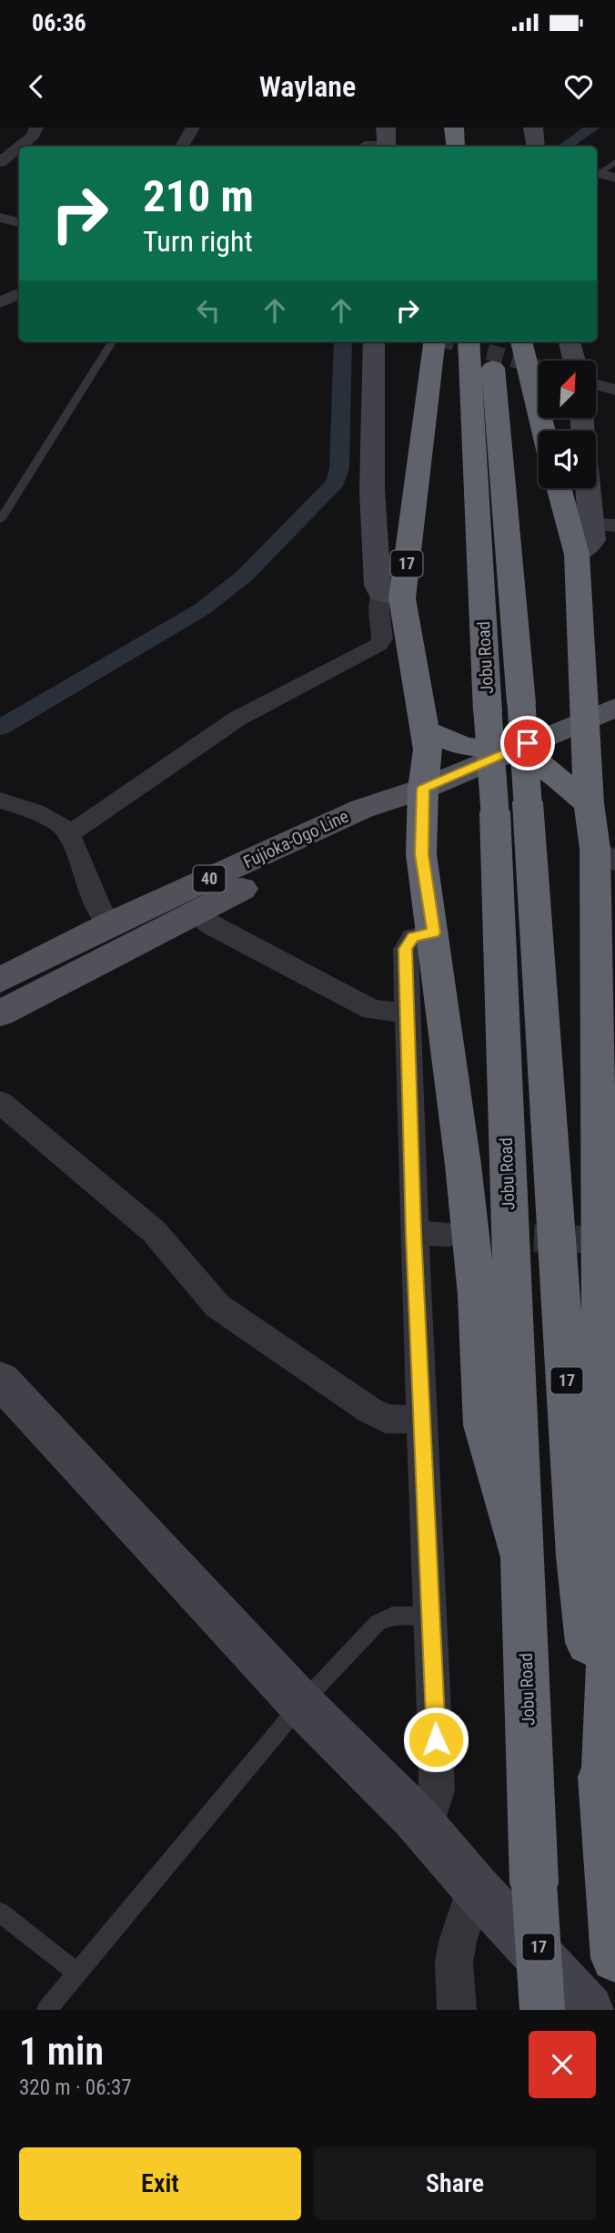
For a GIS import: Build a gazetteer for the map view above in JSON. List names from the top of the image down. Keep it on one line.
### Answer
{"streets":{"highway":["17","Jobu Road"],"main road":["Fujioka-Ogo Line","40"]},"crossings":[["17","Jobu Road"],["17","Fujioka-Ogo Line"],["Fujioka-Ogo Line","40"]],"north":"top right","page":{"status":"06:36","header":"Waylane","turn":["210 m","Turn right"],"heading":["1 min","320 m · 06:37"],"buttons":["Exit","Share"]}}
